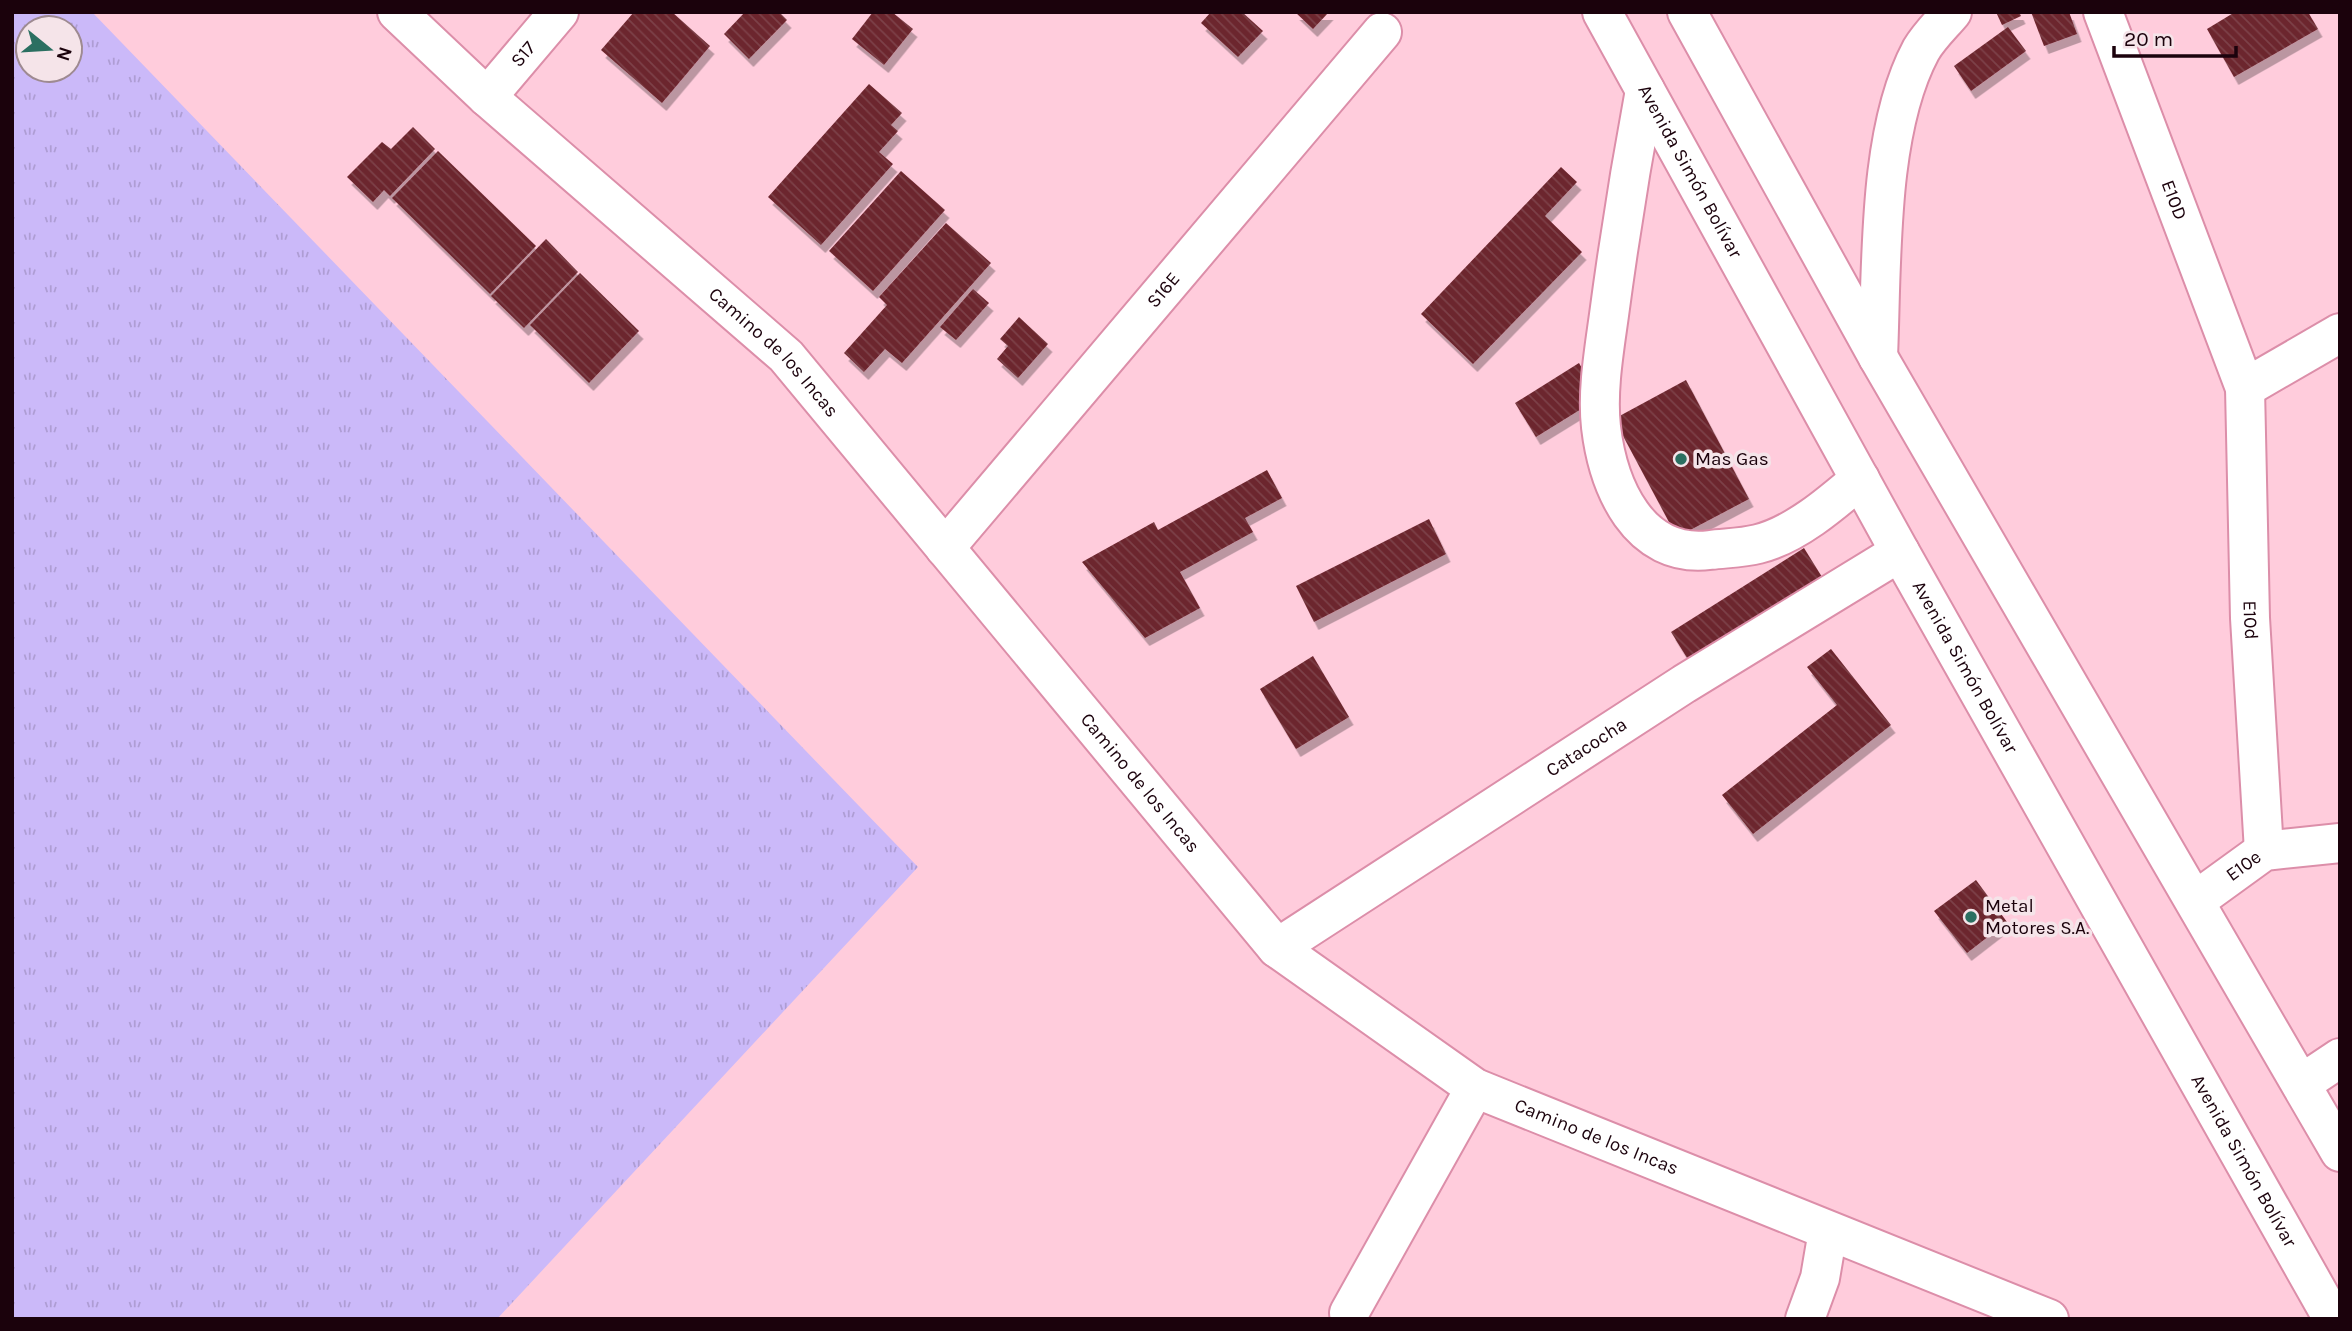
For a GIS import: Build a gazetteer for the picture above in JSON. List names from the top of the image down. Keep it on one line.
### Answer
{"streets":{"main road":["S17","Avenida Simón Bolívar","E10D","S16E","Camino de los Incas","E10d","Catacocha","E10e"]},"crossings":[["S17","Camino de los Incas"],["Avenida Simón Bolívar","Catacocha"],["E10D","E10d"],["S16E","Camino de los Incas"],["Camino de los Incas","Catacocha"],["E10d","E10e"]],"places":["Mas Gas","Metal Motores S.A."],"scale_bar":"20 m","north":"right"}
